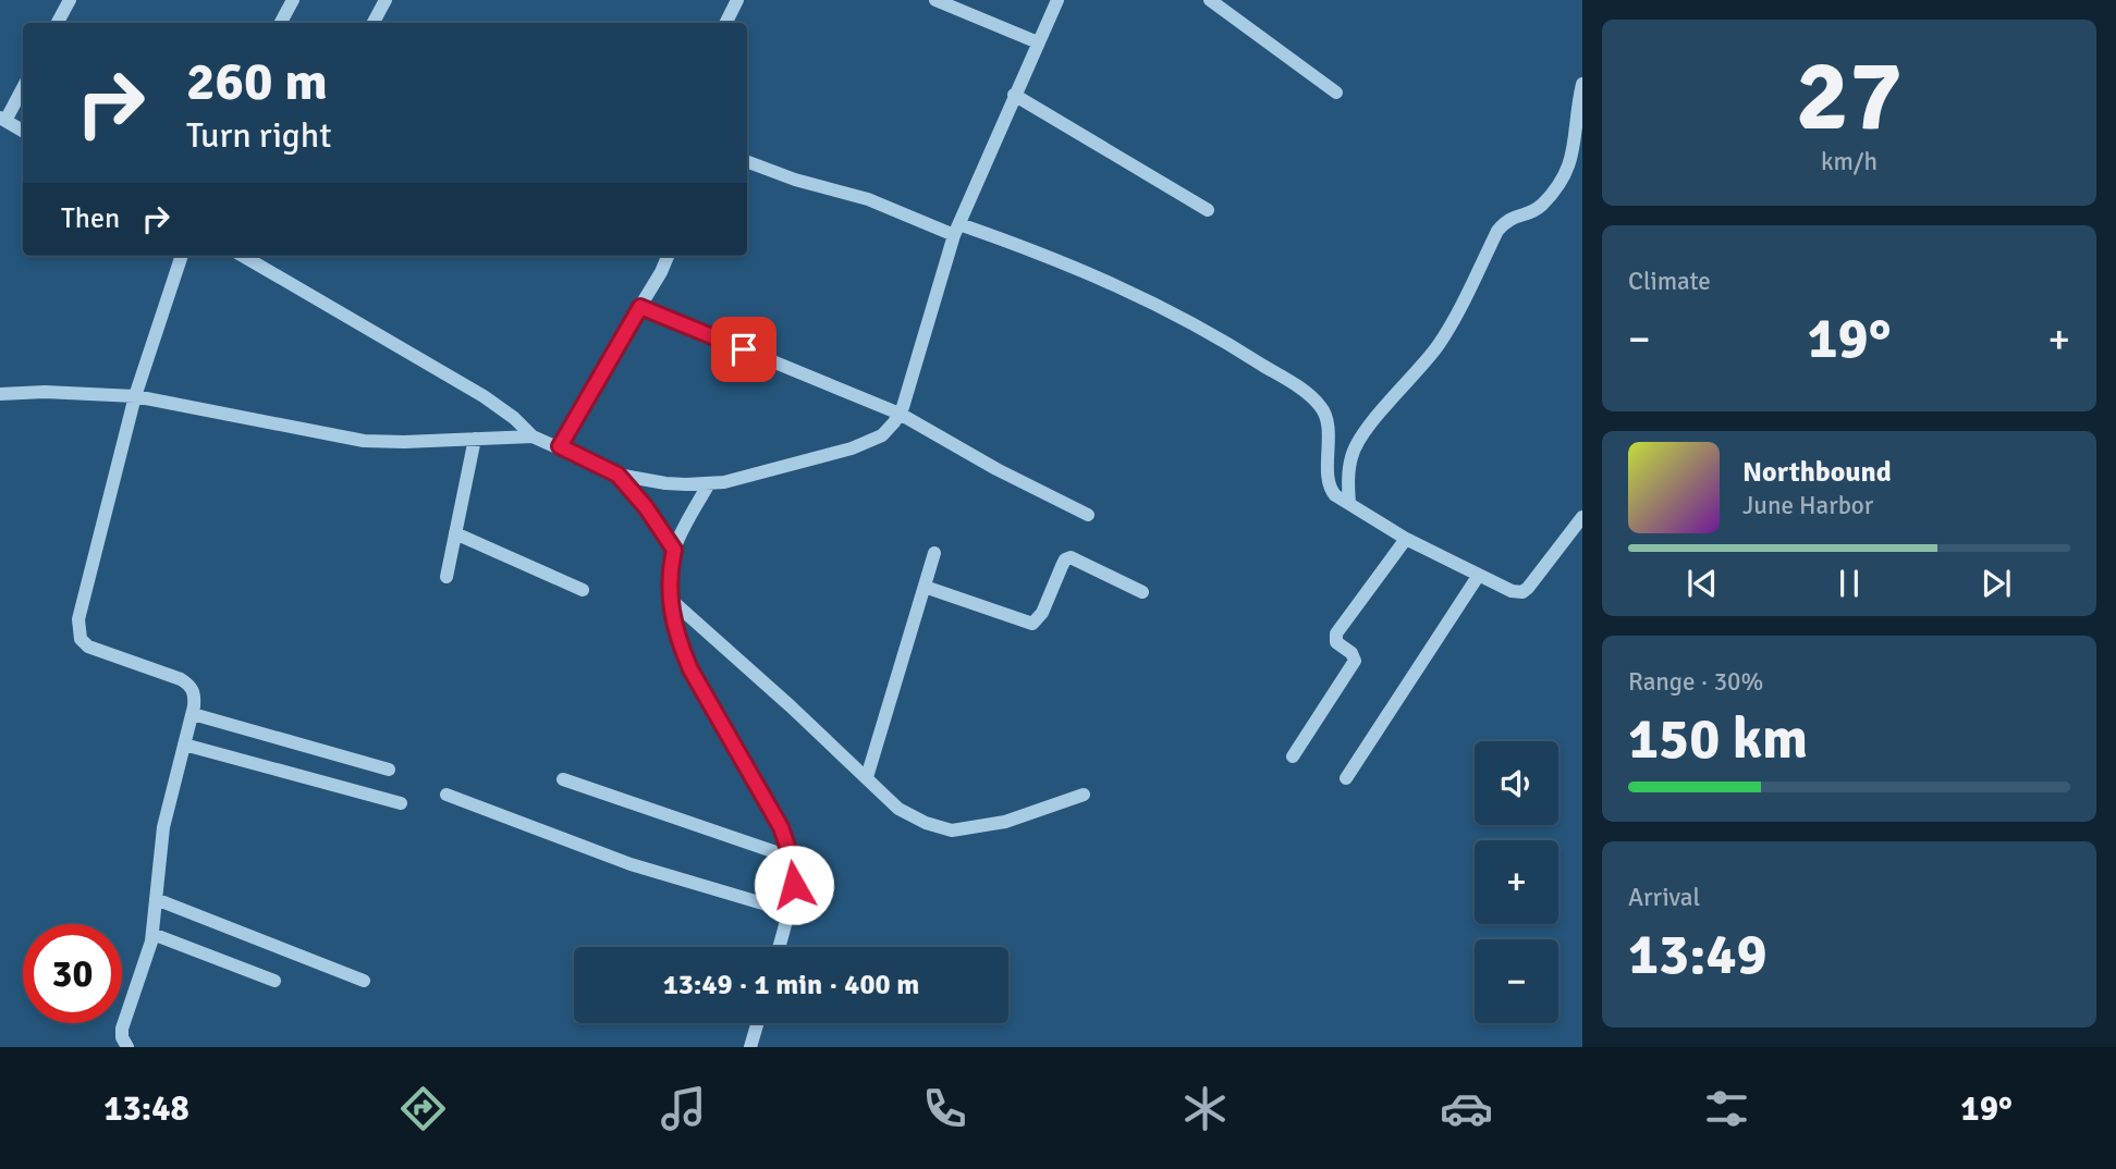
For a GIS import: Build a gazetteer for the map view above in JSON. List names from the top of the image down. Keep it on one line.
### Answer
{"page":{"tile":[["27","km/h"],"Climate",["Range · 30%","150 km"],["Arrival","13:49"]],"turn":["260 m","Turn right"],"then":"Then","heat":["−","19°","+"],"song":["Northbound","June Harbor"],"map_buttons":["+","−"],"limit":"30","trip":"13:49 · 1 min · 400 m","tabs":["13:48","19°"]}}
